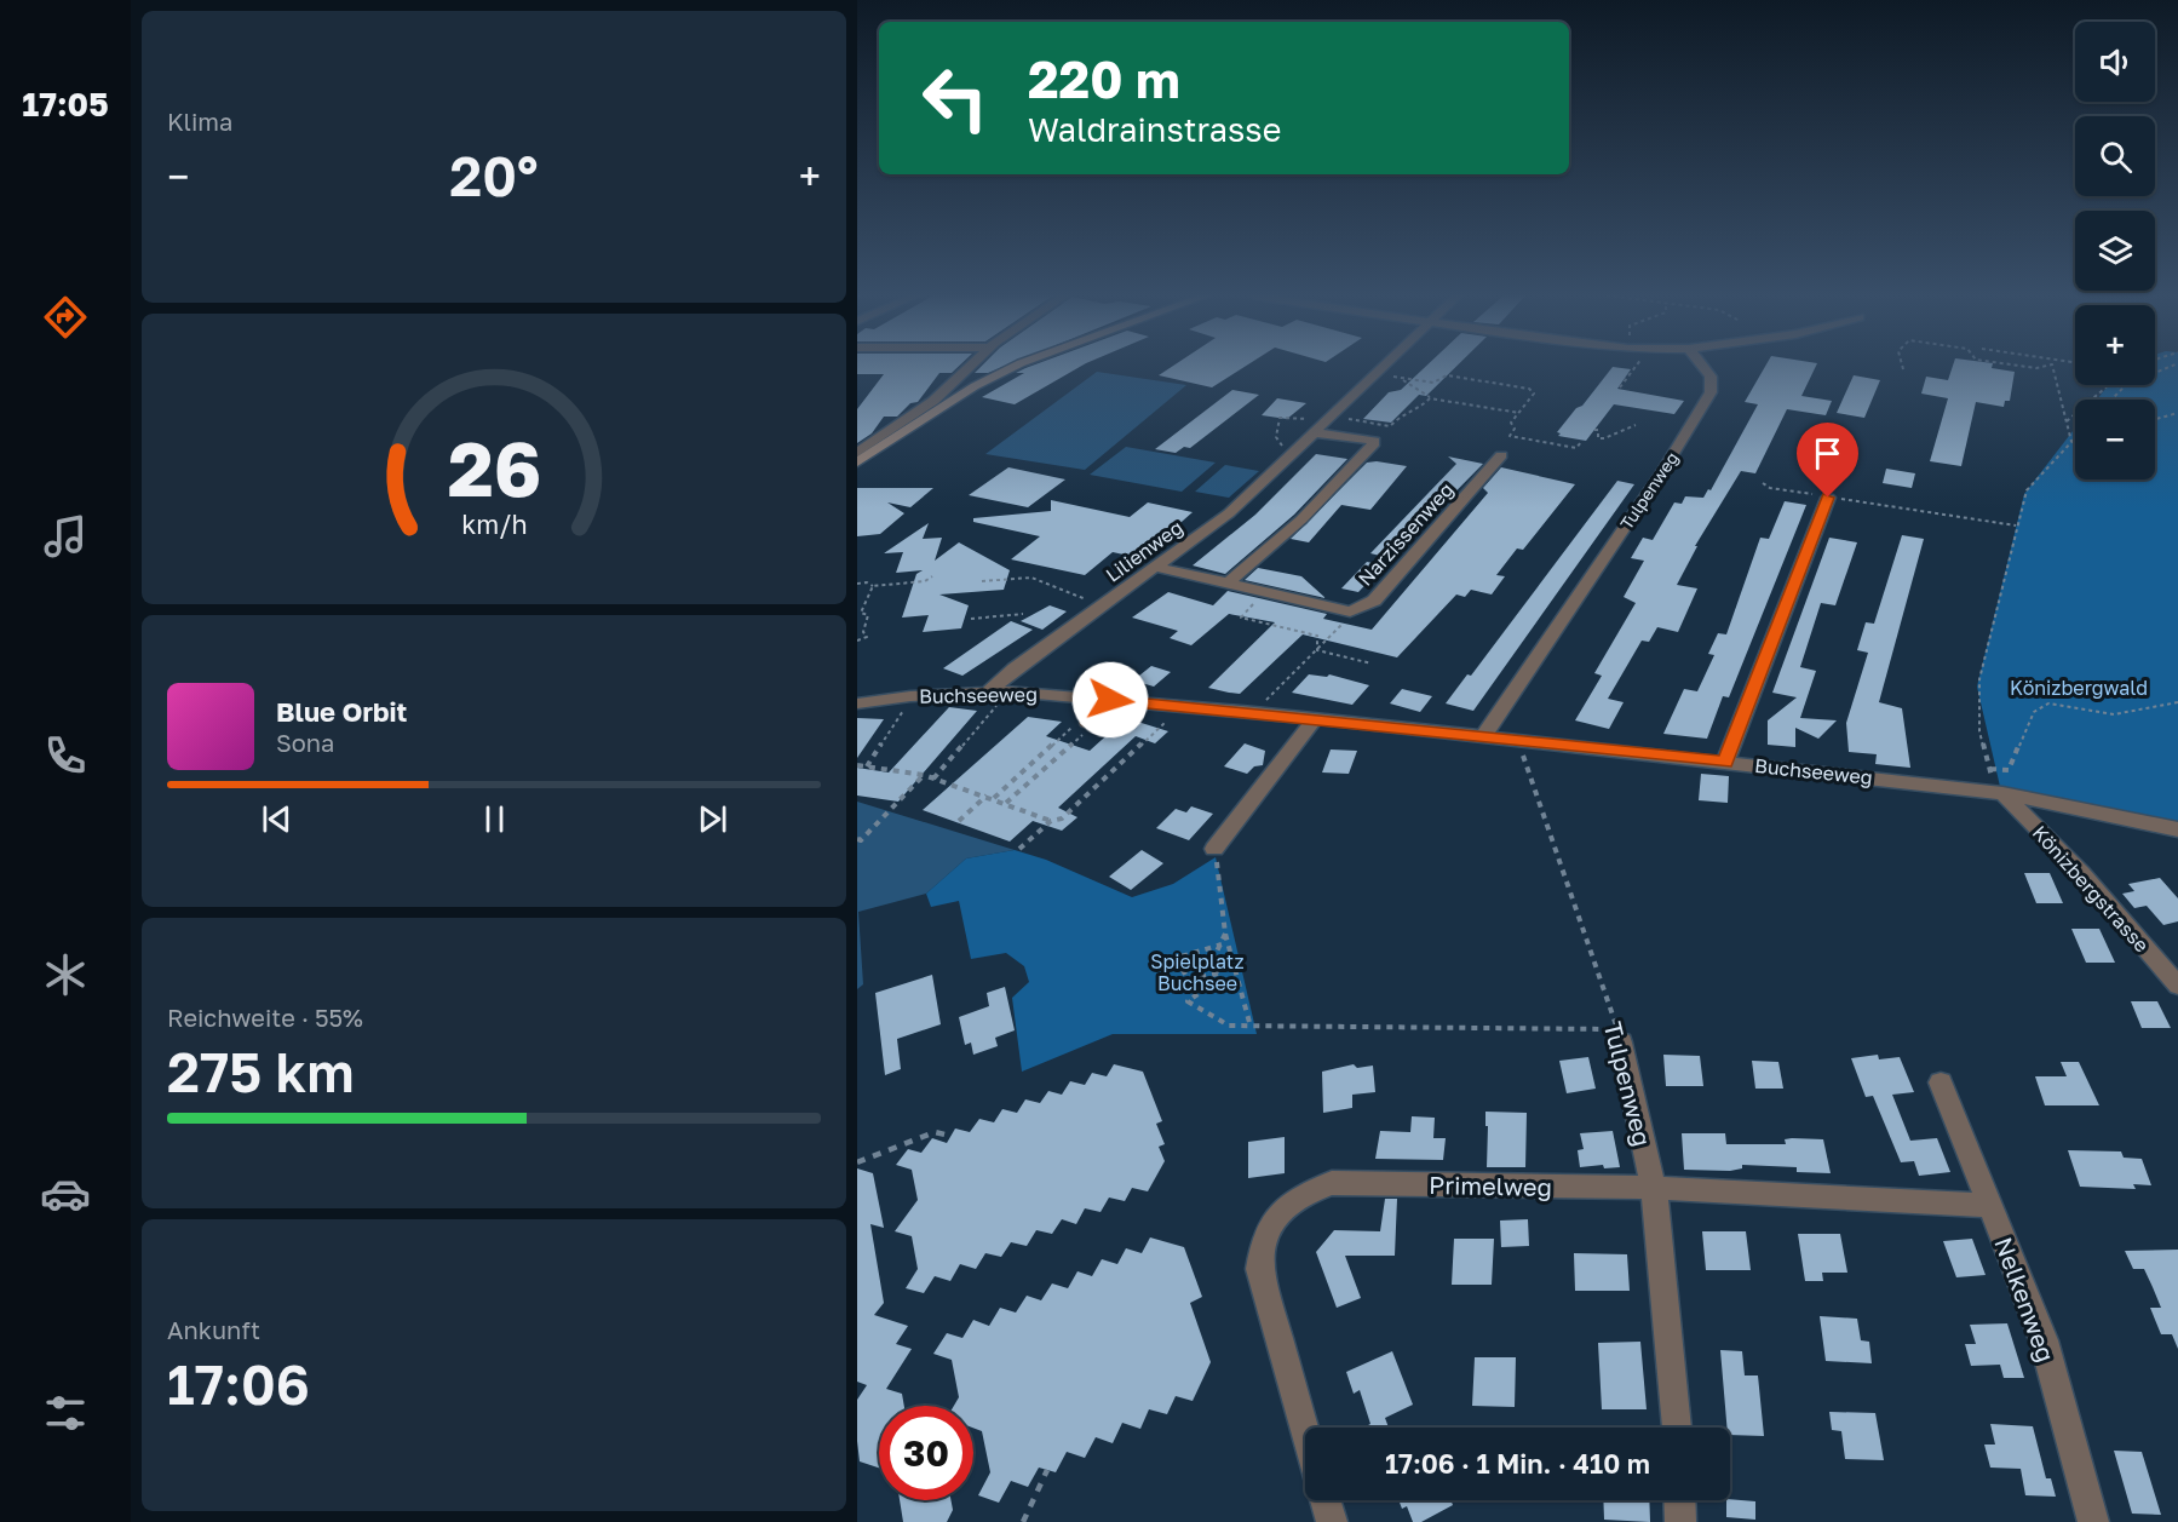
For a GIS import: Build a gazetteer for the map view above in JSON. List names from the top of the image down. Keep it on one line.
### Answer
{"streets":{"street":["Tulpenweg","Narzissenweg","Lilienweg","Buchseeweg","Könizbergstrasse","Primelweg","Nelkenweg"]},"crossings":[["Tulpenweg","Buchseeweg"],["Tulpenweg","Primelweg"],["Narzissenweg","Lilienweg"],["Lilienweg","Buchseeweg"],["Buchseeweg","Könizbergstrasse"],["Primelweg","Nelkenweg"]],"parks":["Könizbergwald","Spielplatz Buchsee"],"page":{"tabs":"17:05","tile":["Klima",["Reichweite · 55%","275 km"],["Ankunft","17:06"]],"map_buttons":["+","−"],"turn":["220 m","Waldrainstrasse"],"heat":["−","20°","+"],"song":["Blue Orbit","Sona"],"limit":"30","trip":"17:06 · 1 Min. · 410 m","gauge":["26","km/h"]}}
